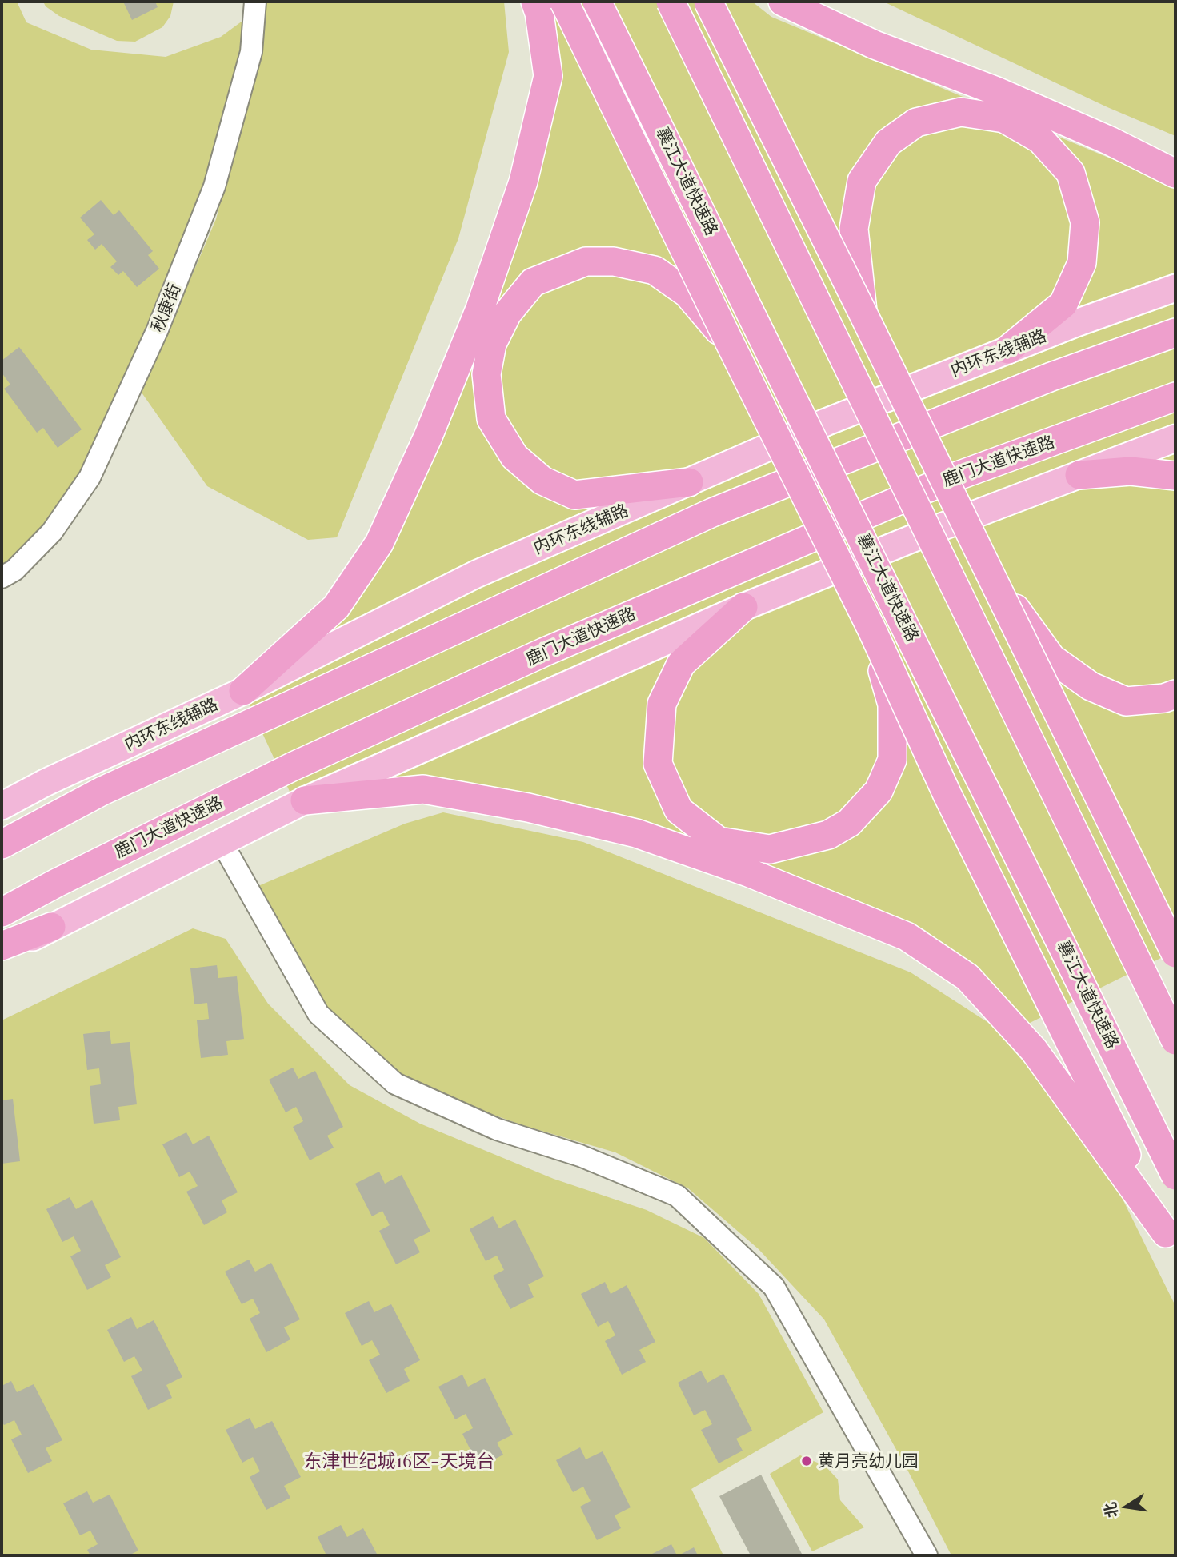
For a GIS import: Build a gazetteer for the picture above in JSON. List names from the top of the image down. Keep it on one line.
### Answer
{"streets":{"highway":["襄江大道快速路","鹿门大道快速路"],"main road":["内环东线辅路"],"street":["秋康街"]},"districts":["东津世纪城16区-天境台"],"places":["黄月亮幼儿园"],"north":"left"}
